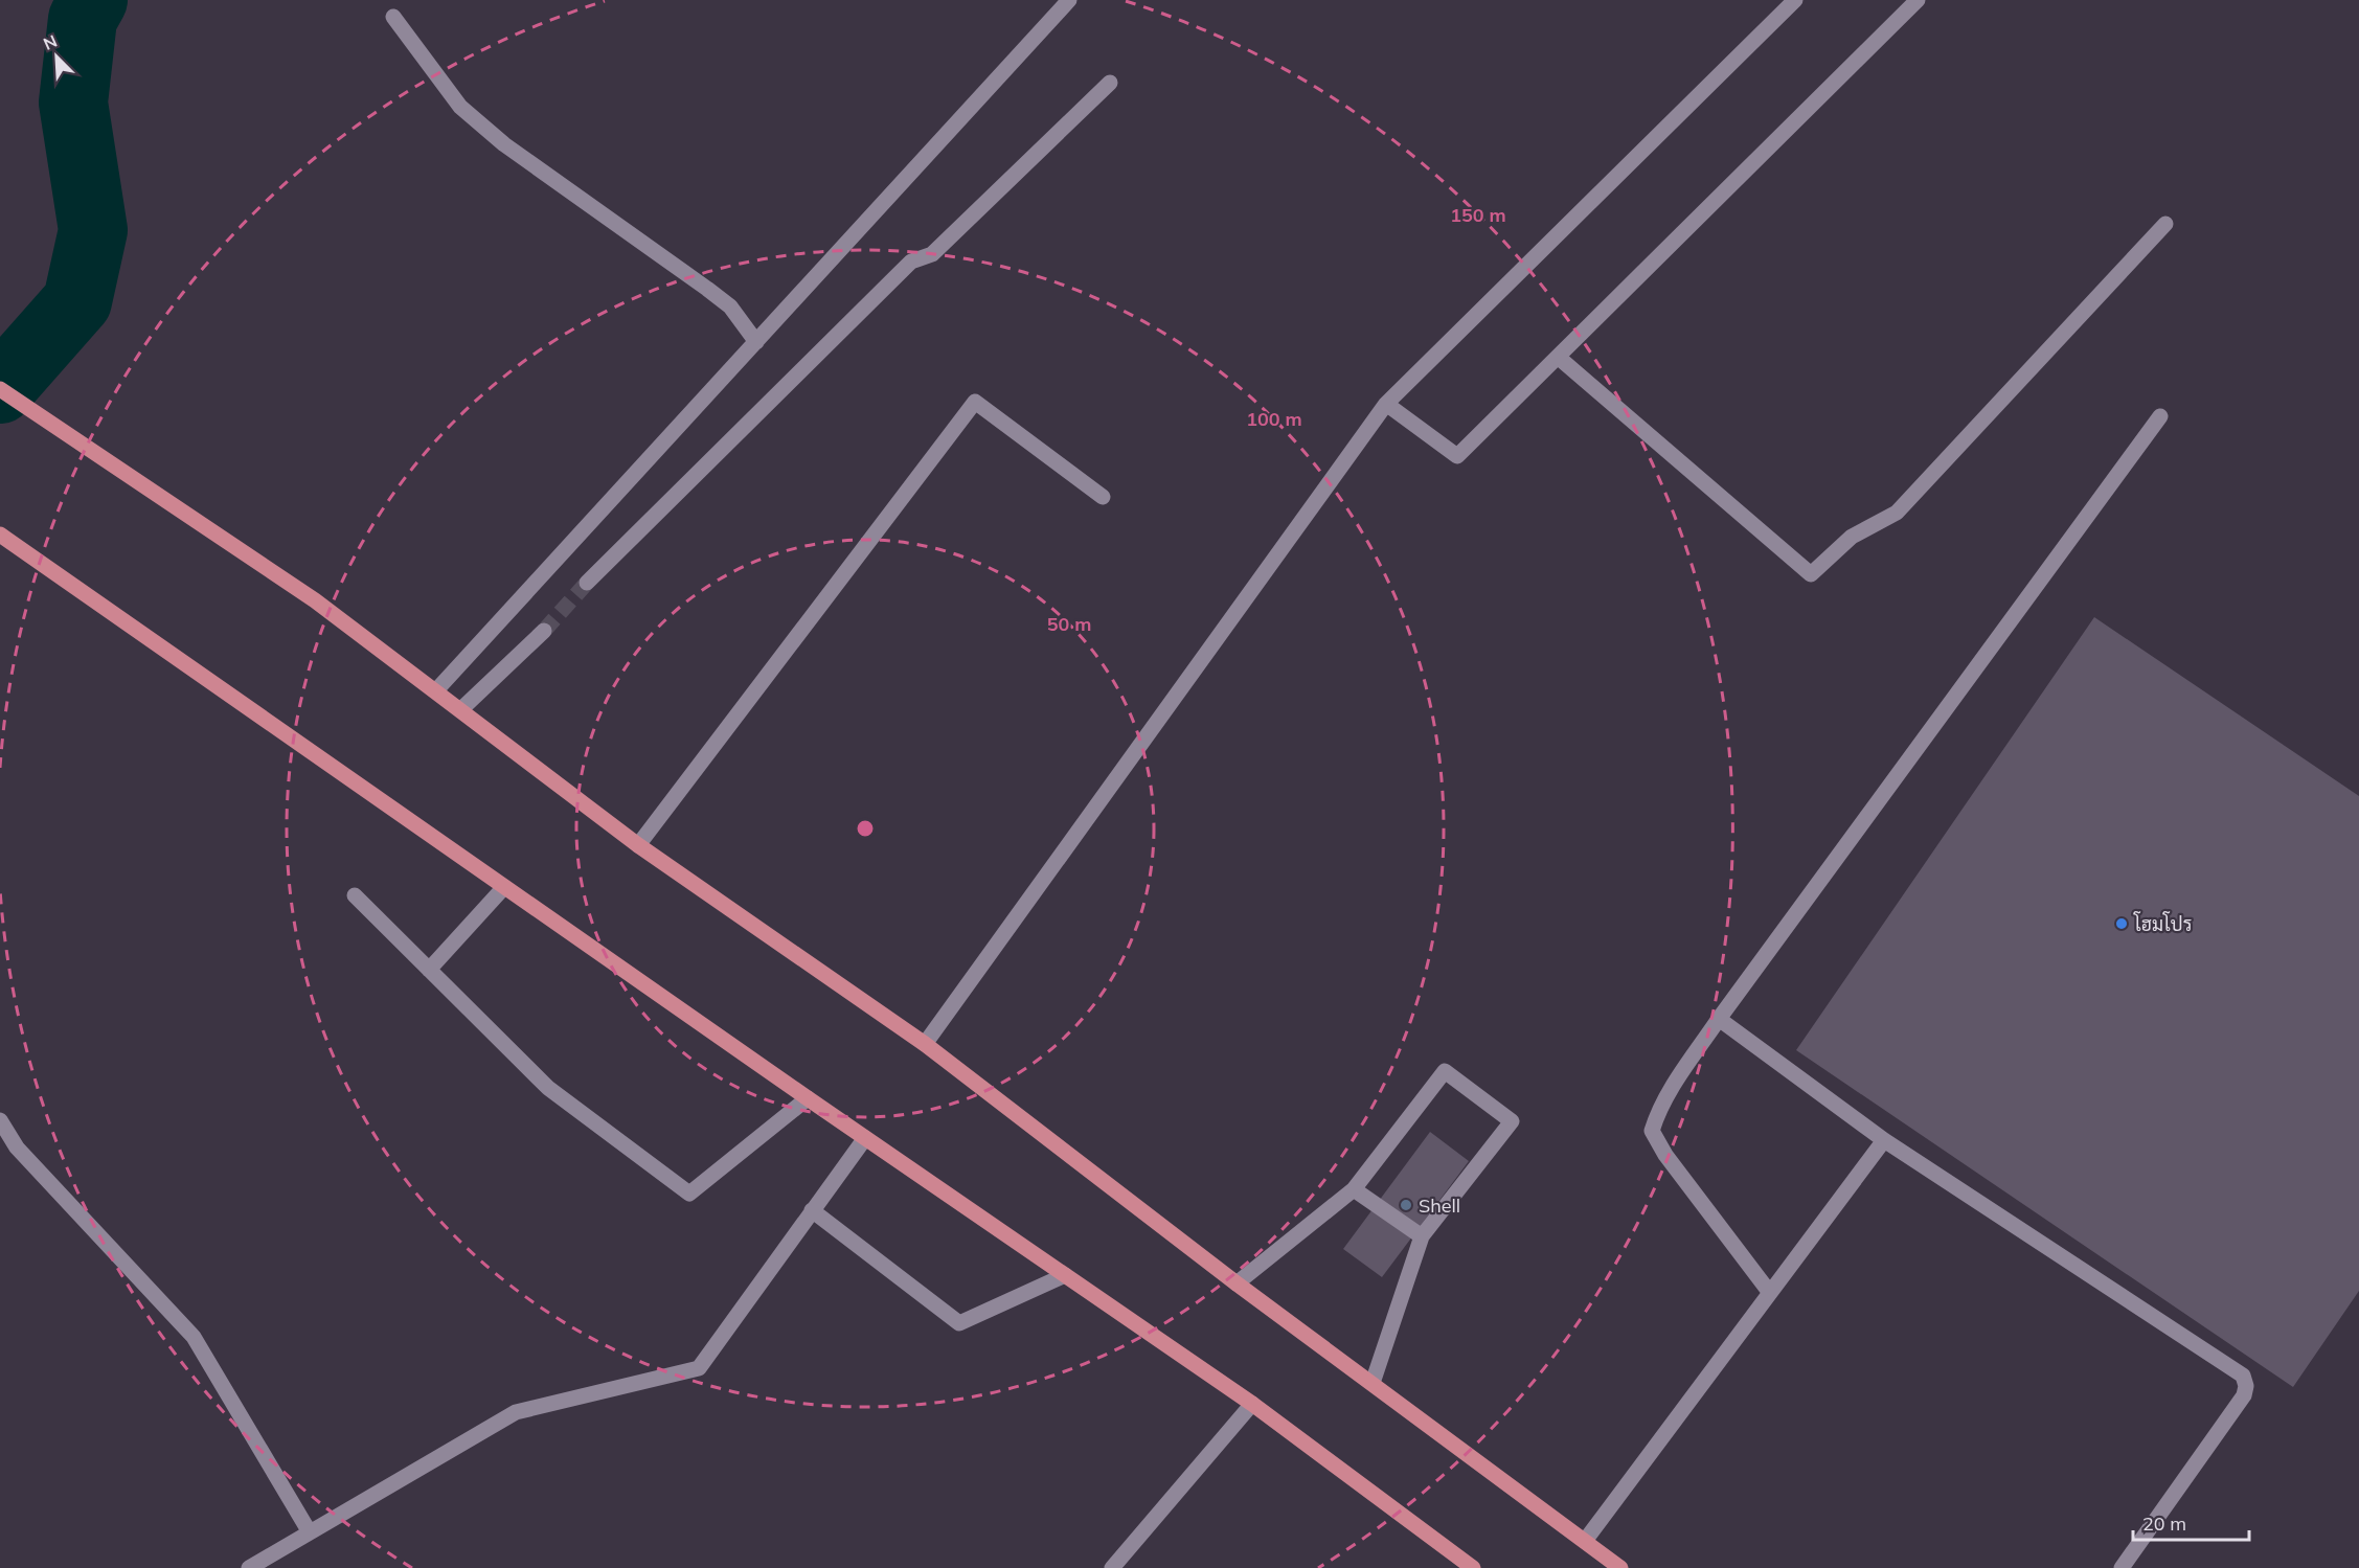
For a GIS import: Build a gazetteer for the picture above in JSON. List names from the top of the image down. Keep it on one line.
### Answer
{"places":["โฮมโปร","Shell"],"scale_bar":"20 m","north":"top left","rings":["150 m","100 m","50 m"]}
